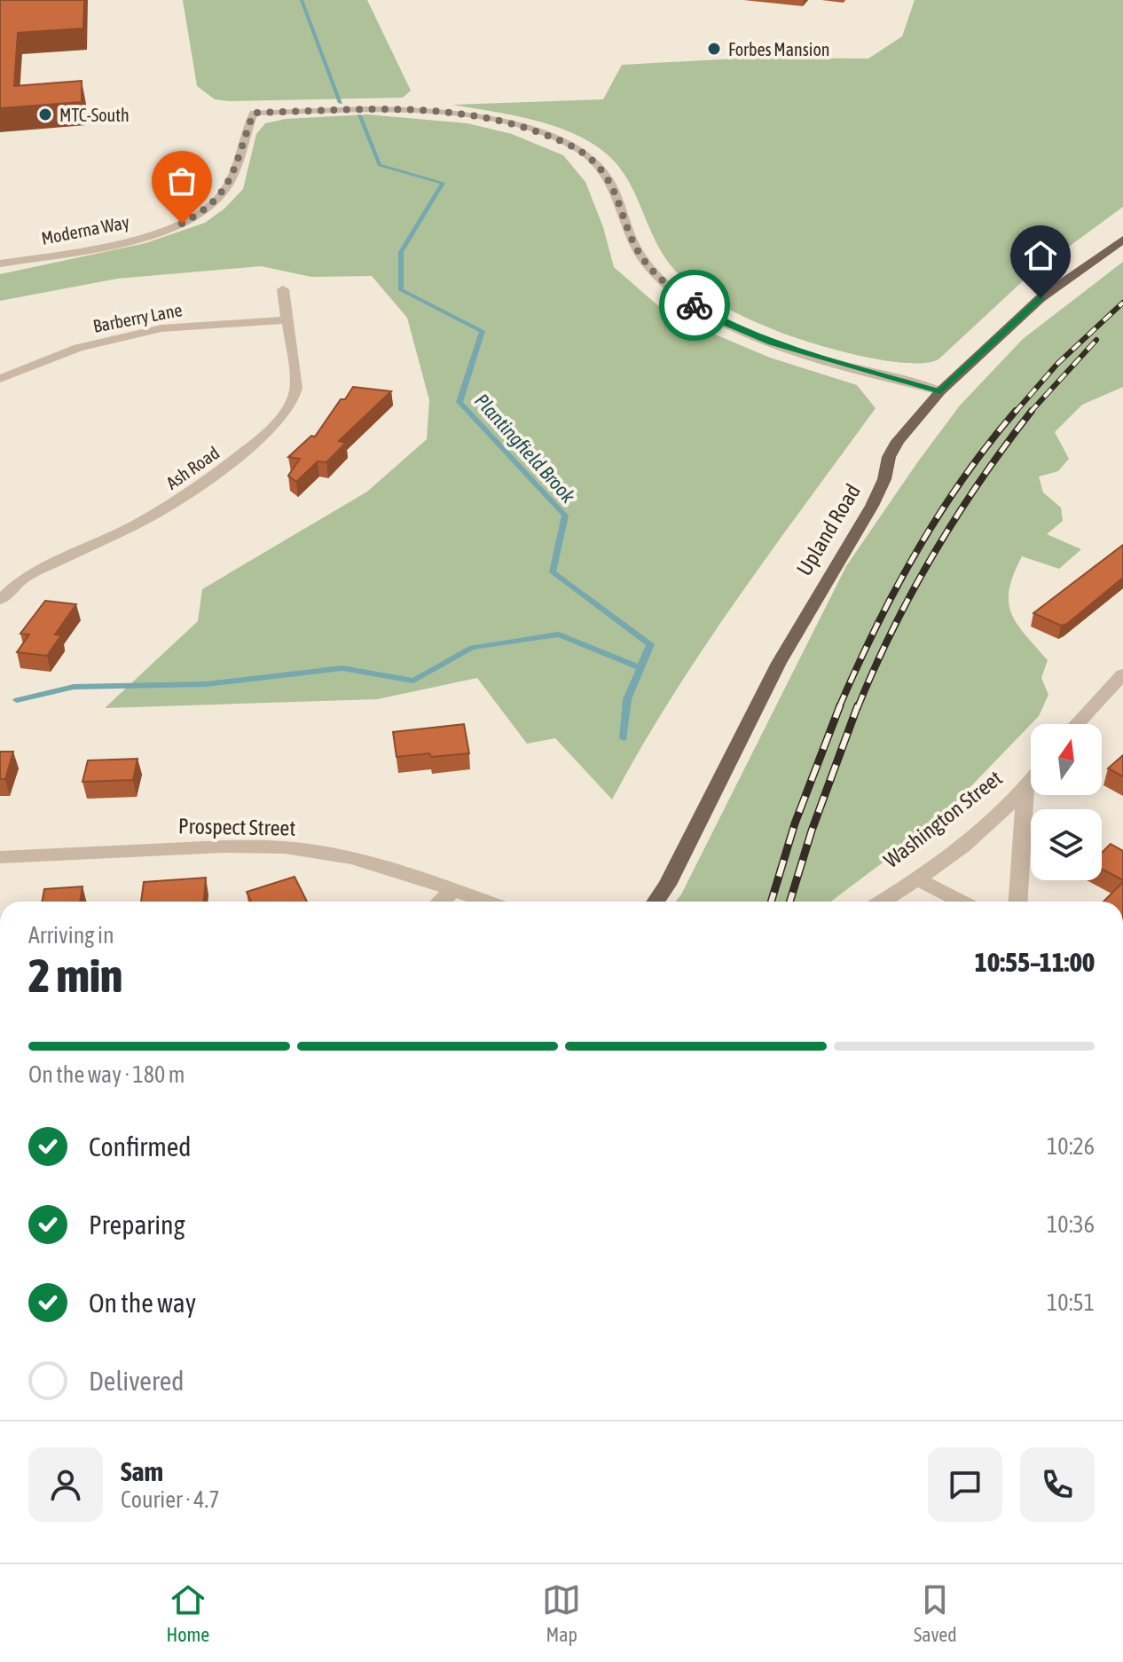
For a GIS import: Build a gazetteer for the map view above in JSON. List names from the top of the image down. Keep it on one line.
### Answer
{"streets":{"main road":["Upland Road"],"street":["Moderna Way","Barberry Lane","Ash Road","Washington Street","Prospect Street"]},"crossings":[["Moderna Way","Upland Road"],["Barberry Lane","Ash Road"]],"water":["Plantingfield Brook"],"places":["Forbes Mansion","MTC-South"],"north":"top","page":{"heading":["2 min","Arriving in","10:55–11:00"],"panel":["Sam","Courier · 4.7"],"bar":"On the way · 180 m","list":[["Confirmed","10:26"],["Preparing","10:36"],["On the way","10:51"],"Delivered"],"tabs":["Home","Map","Saved"]}}
